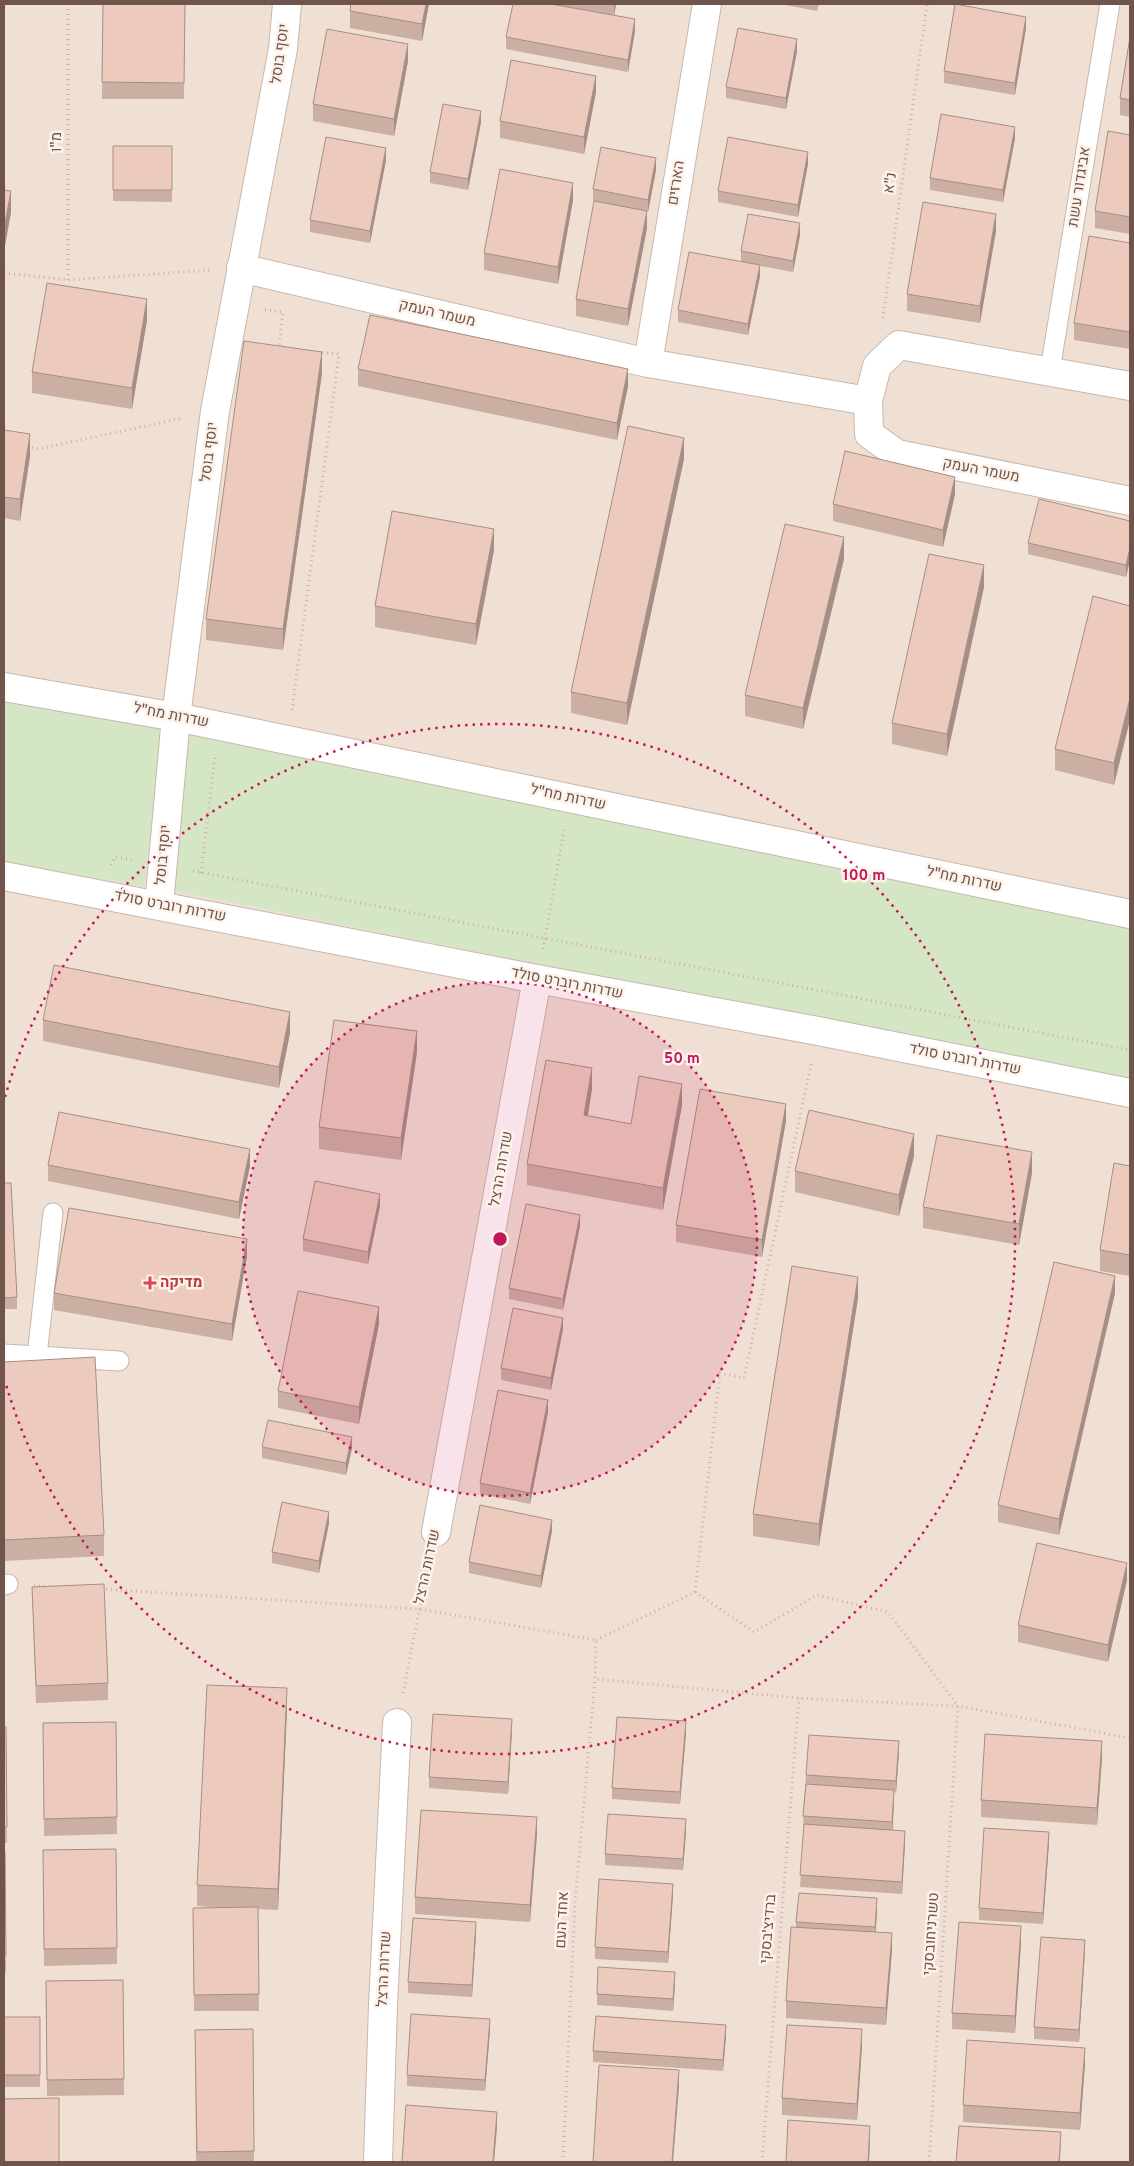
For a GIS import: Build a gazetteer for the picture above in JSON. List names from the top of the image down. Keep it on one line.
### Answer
{"streets":{"street":["יוסף בוסל","הארזים","משמר העמק","שדרות מח\"ל","שדרות רוברט סולד","שדרות הרצל"],"lane":["אביגדור עשת"],"path":["מ\"ו","נ\"א","אחד העם","ברדיצ'בסקי","טשרניחובסקי"]},"crossings":[["יוסף בוסל","משמר העמק"],["יוסף בוסל","שדרות מח\"ל"],["יוסף בוסל","שדרות רוברט סולד"],["הארזים","משמר העמק"],["נ\"א","משמר העמק"],["שדרות רוברט סולד","שדרות הרצל"]],"places":{"health":["מדיקה"]},"rings":["100 m","50 m"]}
